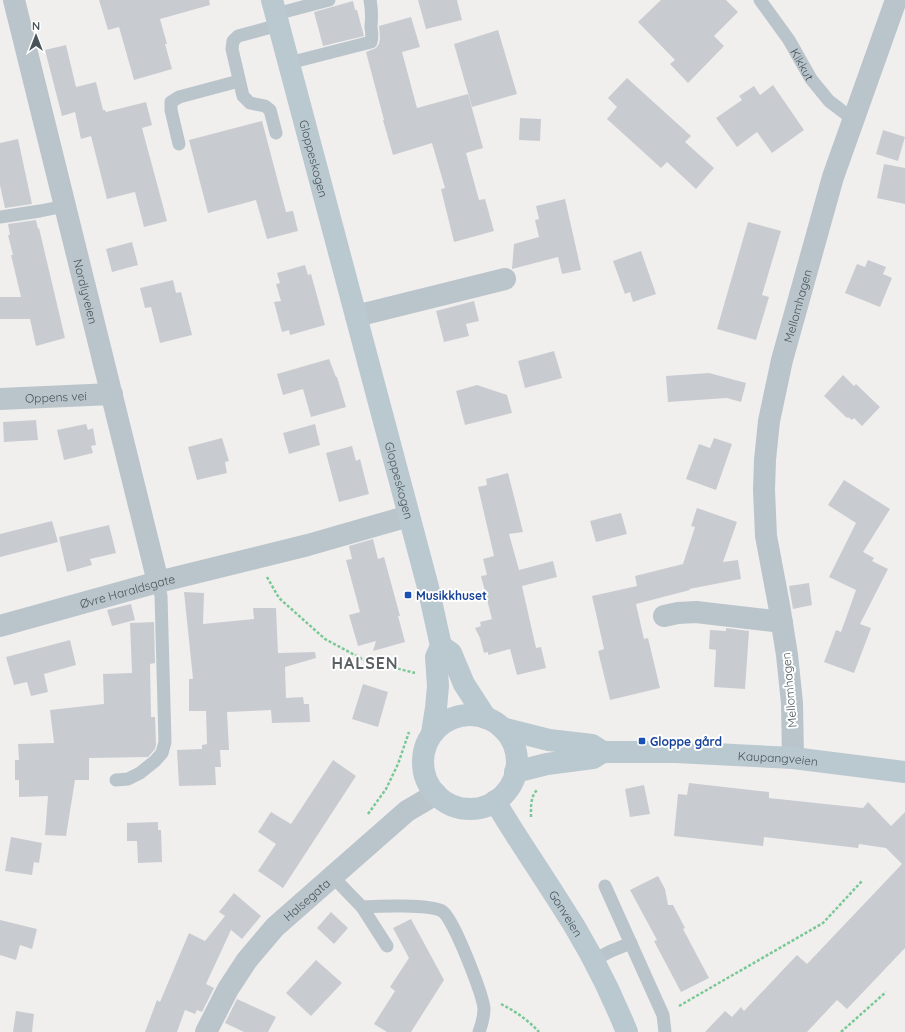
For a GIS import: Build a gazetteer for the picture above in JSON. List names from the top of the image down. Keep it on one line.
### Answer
{"streets":{"main road":["Gloppeskogen","Kaupangveien","Gonveien"],"street":["Nordlyveien","Mellomhagen","Oppens vei","Øvre Haraldsgate","Halsegata"],"lane":["Kikkut"]},"crossings":[["Kikkut","Mellomhagen"],["Gloppeskogen","Øvre Haraldsgate"],["Gloppeskogen","Kaupangveien"],["Gloppeskogen","Halsegata"],["Gloppeskogen","Gonveien"],["Nordlyveien","Oppens vei"],["Nordlyveien","Øvre Haraldsgate"],["Mellomhagen","Kaupangveien"],["Kaupangveien","Halsegata"],["Kaupangveien","Gonveien"],["Halsegata","Gonveien"]],"districts":["HALSEN"],"places":{"transit":["Musikkhuset","Gloppe gård"]},"north":"top"}
